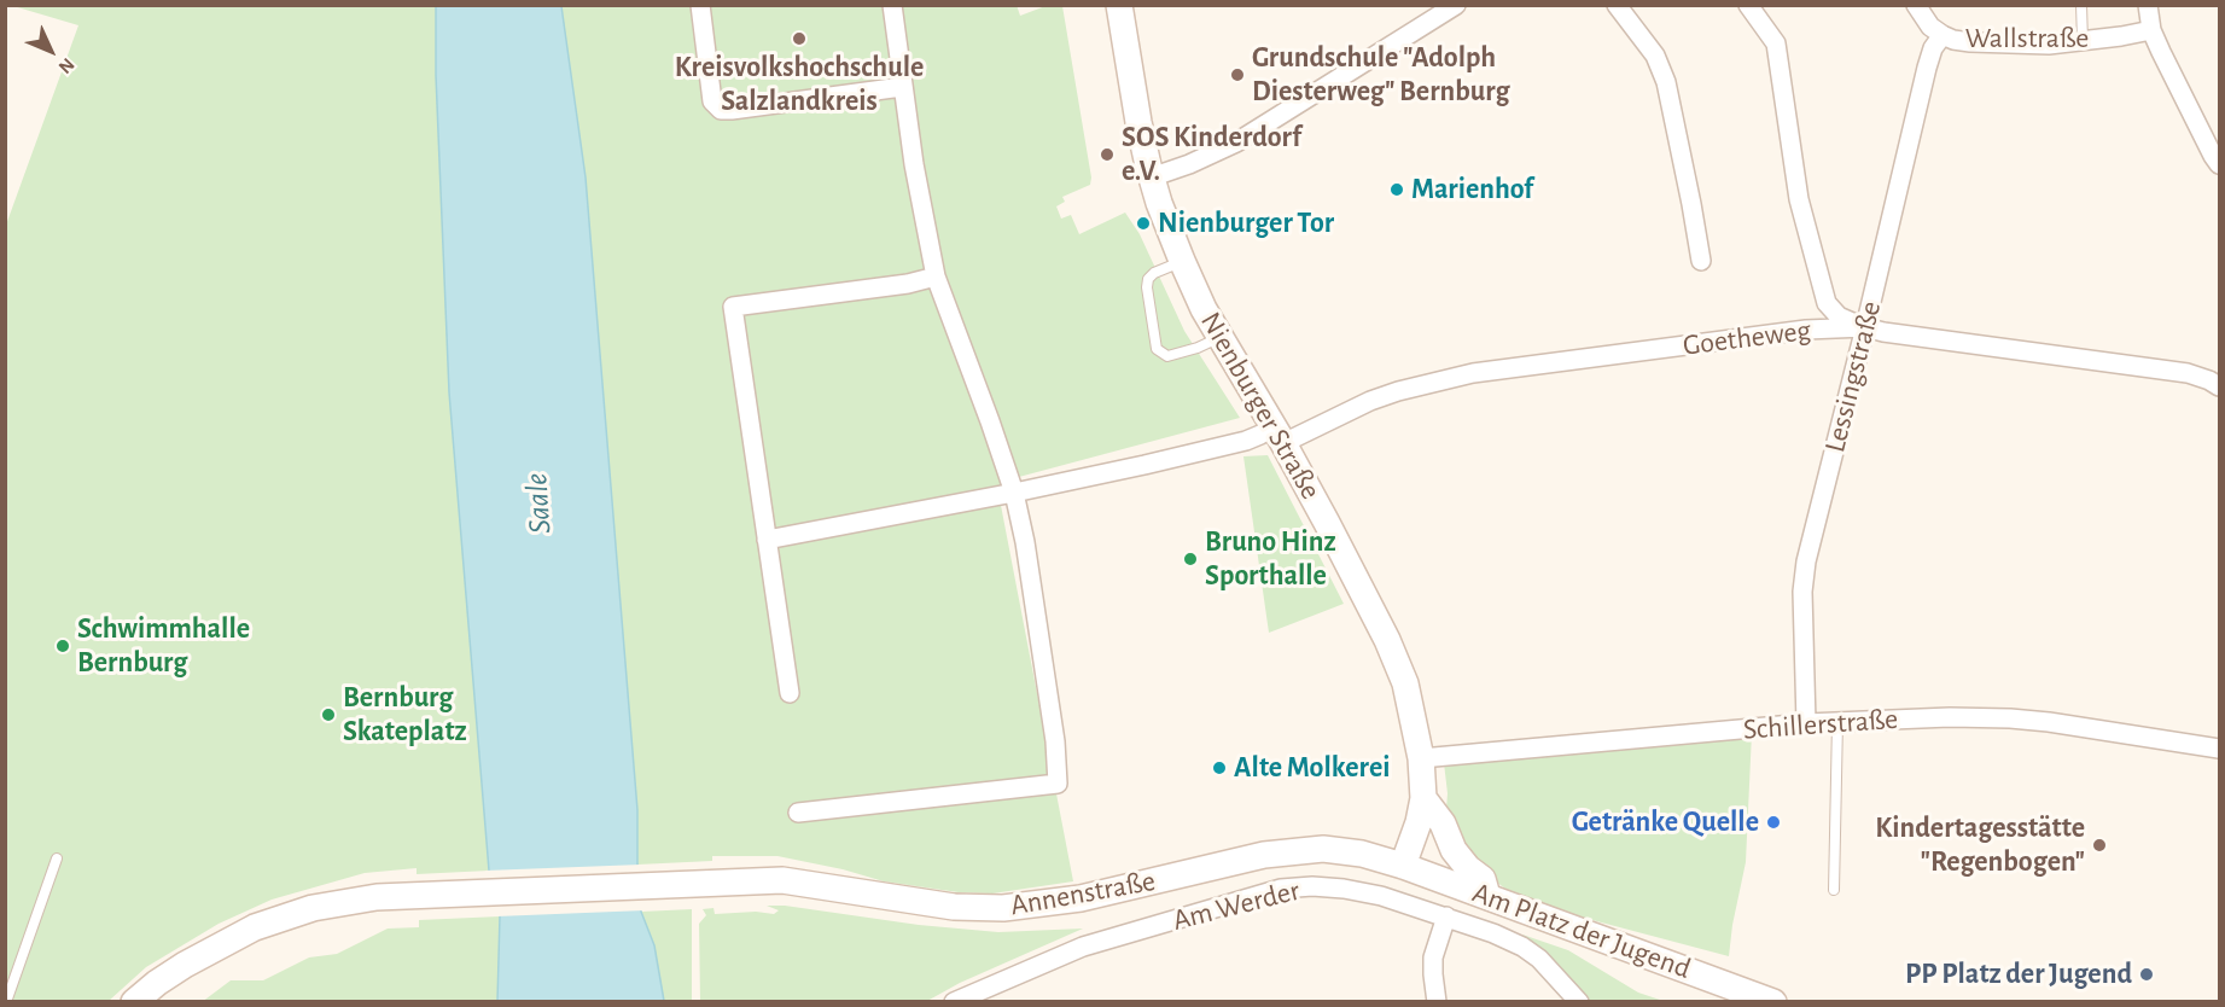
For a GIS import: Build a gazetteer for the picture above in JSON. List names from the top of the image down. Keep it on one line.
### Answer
{"streets":{"main road":["Nienburger Straße","Annenstraße","Am Platz der Jugend"],"street":["Wallstraße","Goetheweg","Lessingstraße","Schillerstraße","Am Werder"]},"crossings":[["Wallstraße","Lessingstraße"],["Goetheweg","Lessingstraße"],["Goetheweg","Nienburger Straße"],["Lessingstraße","Schillerstraße"],["Nienburger Straße","Schillerstraße"],["Nienburger Straße","Annenstraße"],["Nienburger Straße","Am Platz der Jugend"],["Annenstraße","Am Platz der Jugend"],["Am Werder","Am Platz der Jugend"]],"water":["Saale"],"places":["Kreisvolkshochschule Salzlandkreis","Grundschule \"Adolph Diesterweg\" Bernburg","SOS Kinderdorf e.V.","Marienhof","Nienburger Tor","Bruno Hinz Sporthalle","Schwimmhalle Bernburg","Bernburg Skateplatz","Alte Molkerei","Getränke Quelle","Kindertagesstätte \"Regenbogen\"","PP Platz der Jugend"],"north":"bottom right"}
